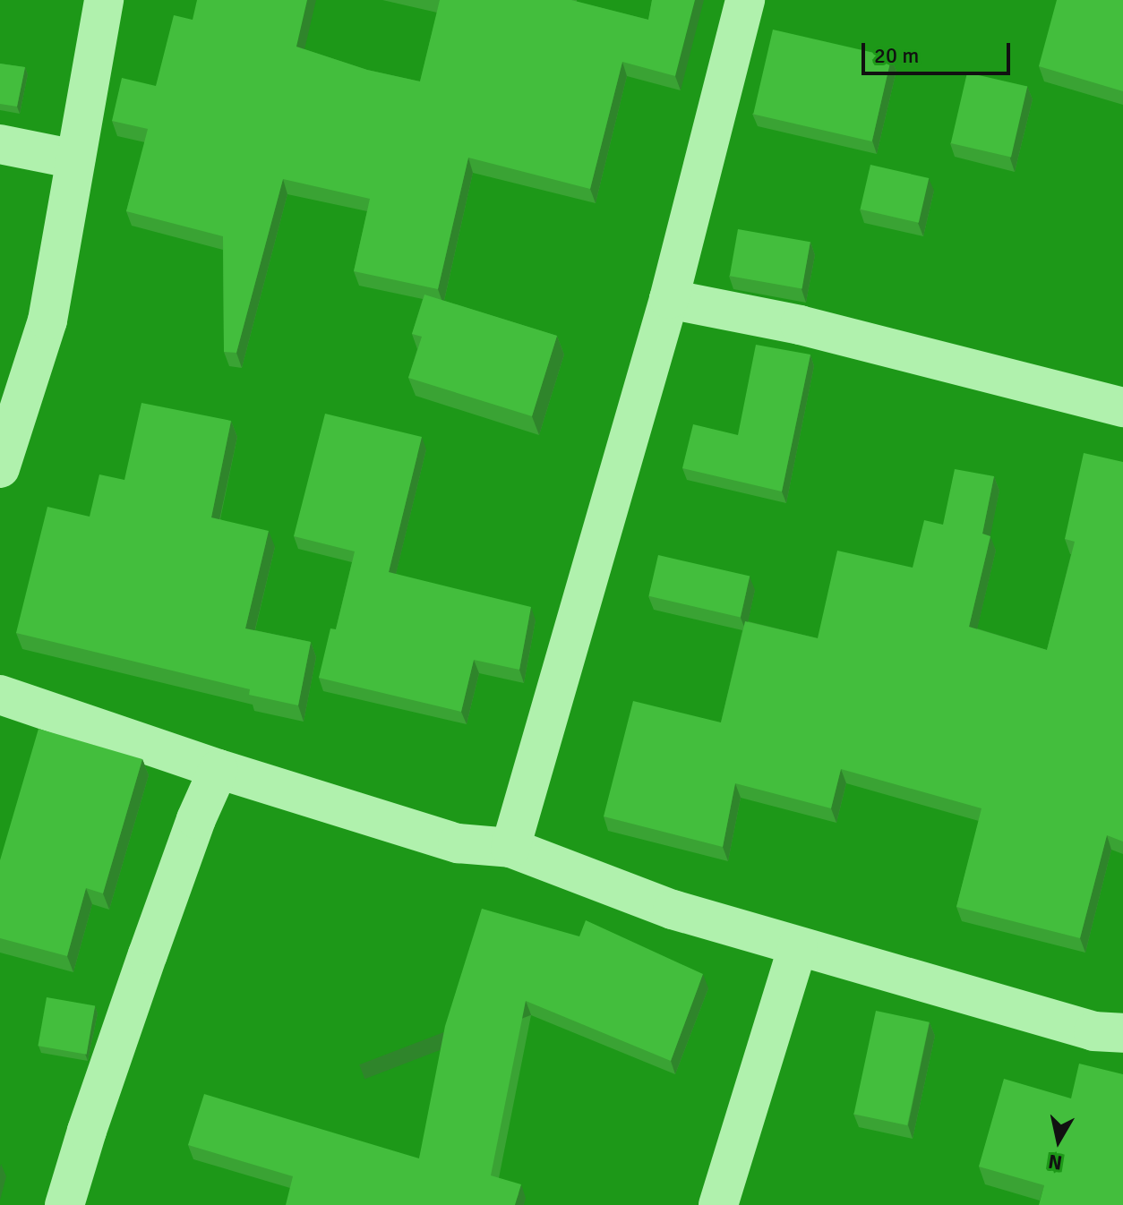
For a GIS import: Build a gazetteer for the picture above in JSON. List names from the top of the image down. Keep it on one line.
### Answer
{"scale_bar":"20 m","north":"bottom"}
